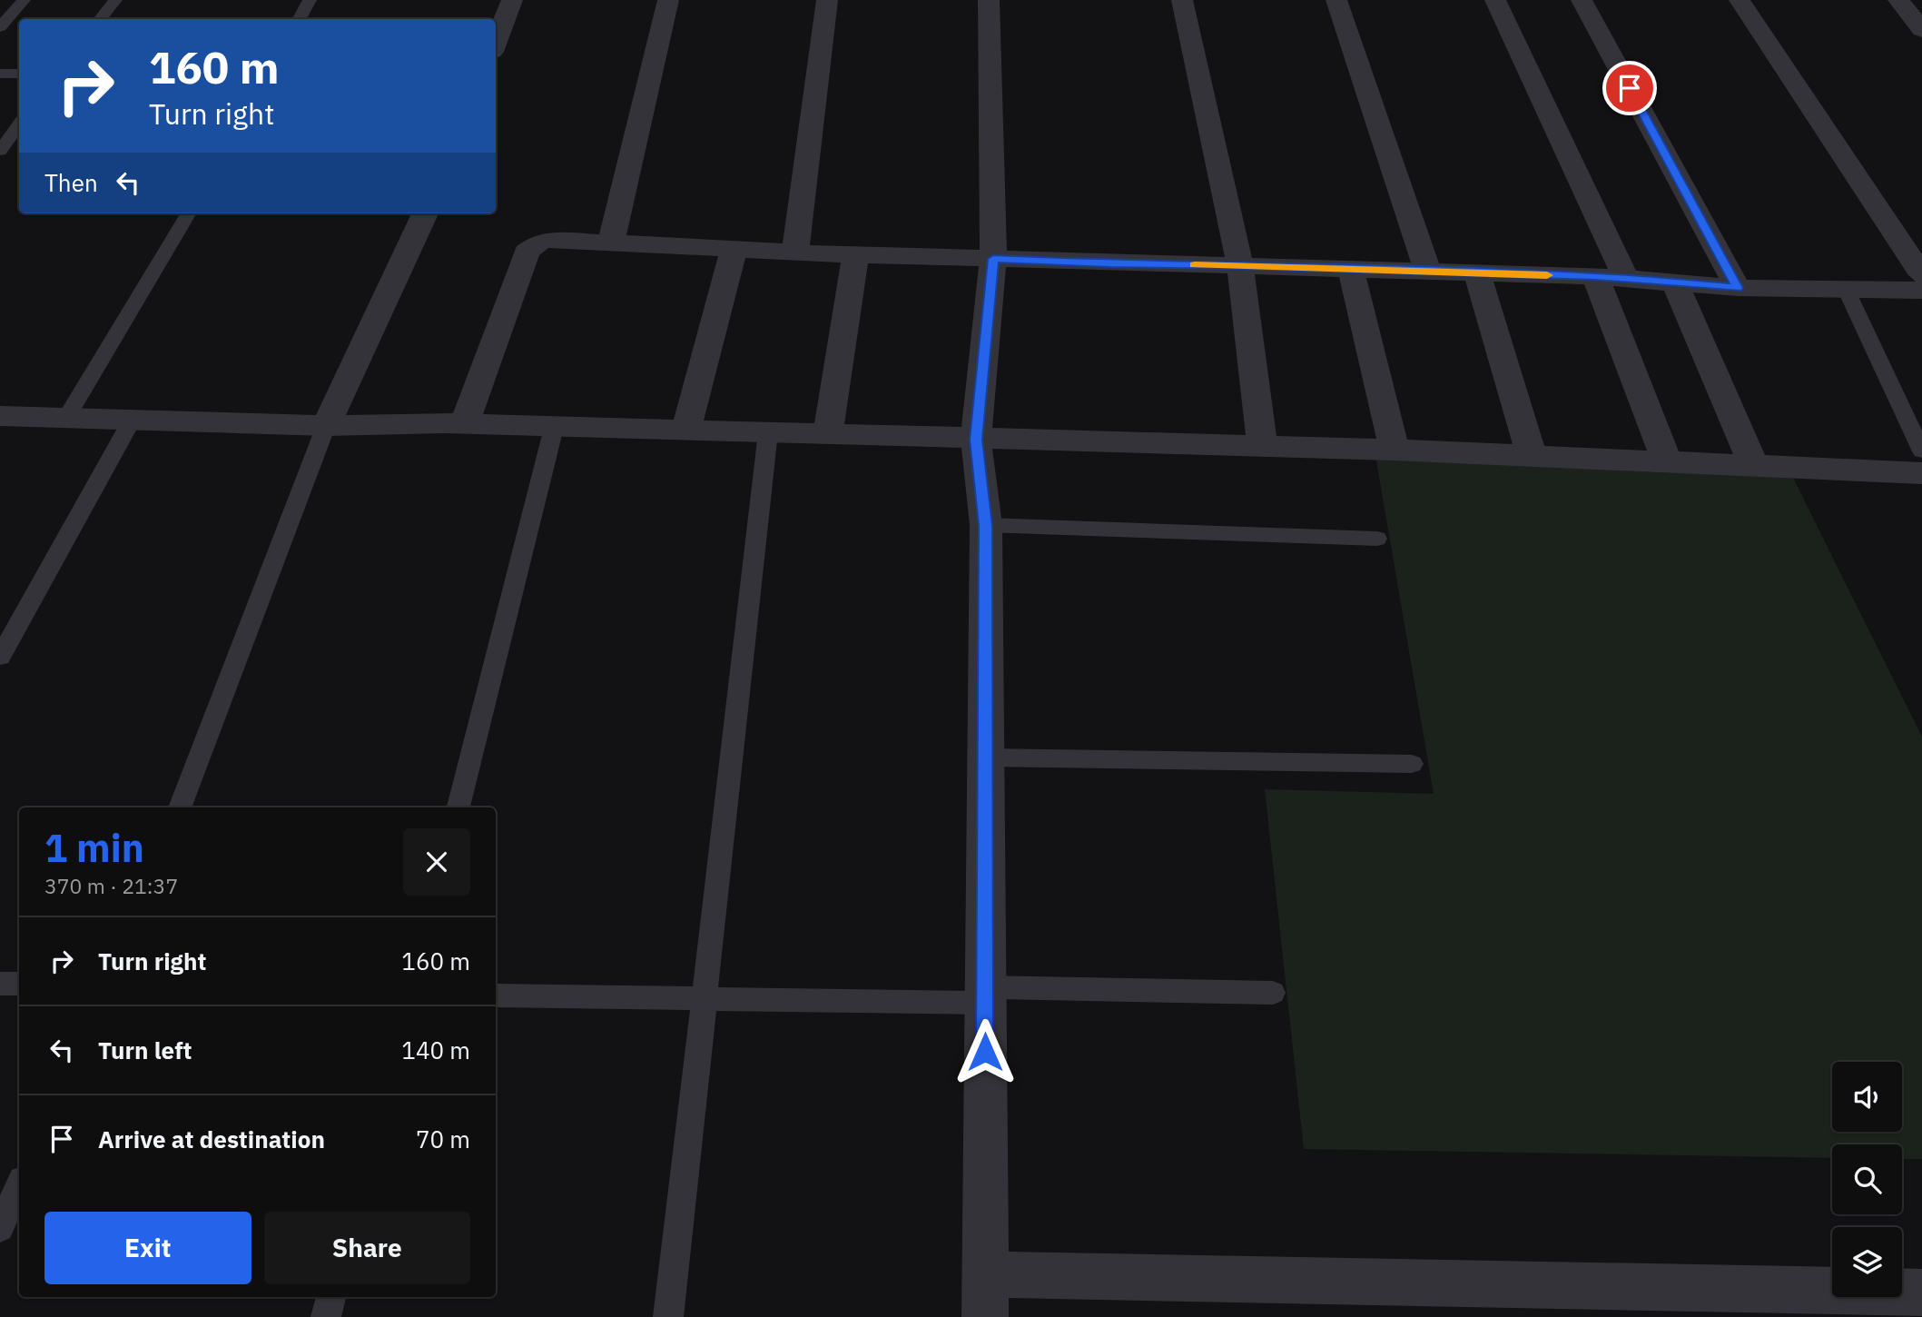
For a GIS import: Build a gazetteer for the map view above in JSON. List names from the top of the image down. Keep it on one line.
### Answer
{"page":{"turn":["160 m","Turn right"],"then":"Then","heading":["1 min","370 m · 21:37"],"list":[{"name":"Turn right","value":"160 m"},{"name":"Turn left","value":"140 m"},{"name":"Arrive at destination","value":"70 m"}],"buttons":["Exit","Share"]}}
